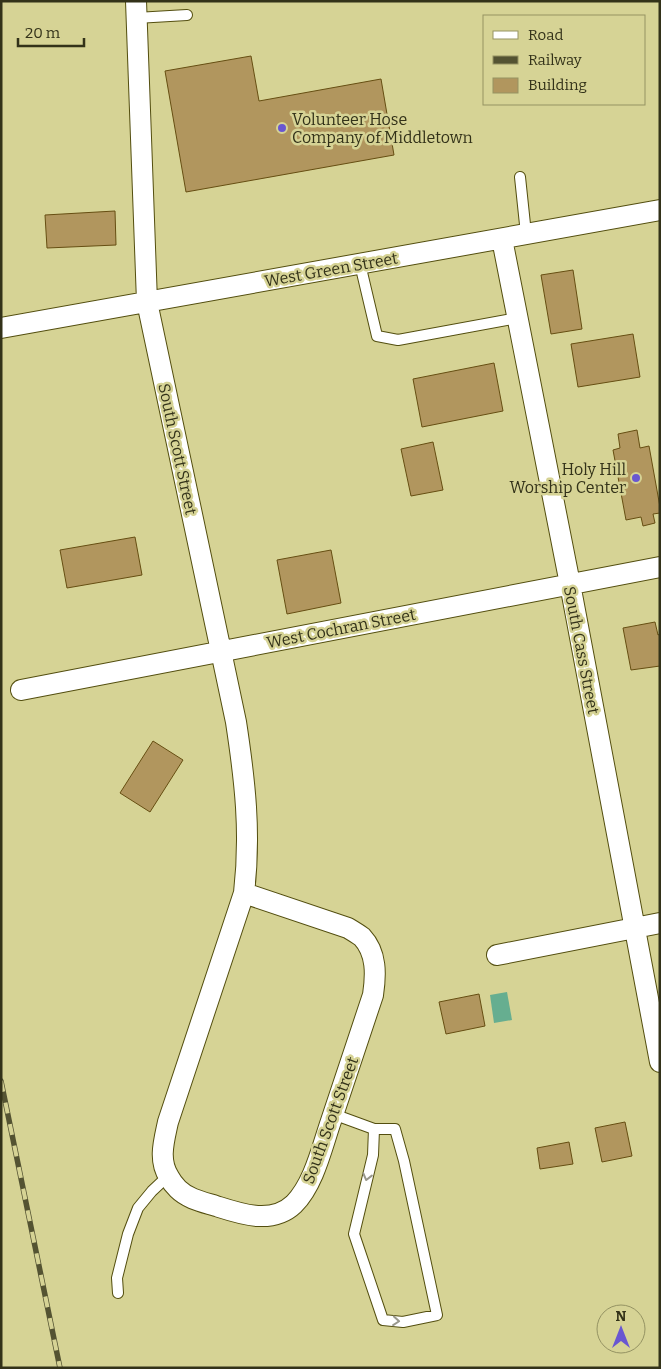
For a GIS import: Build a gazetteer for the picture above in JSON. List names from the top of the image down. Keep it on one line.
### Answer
{"streets":{"street":["West Green Street","South Scott Street","West Cochran Street","South Cass Street"]},"crossings":[["West Green Street","South Scott Street"],["West Green Street","South Cass Street"],["South Scott Street","West Cochran Street"],["West Cochran Street","South Cass Street"]],"places":["Volunteer Hose Company of Middletown","Holy Hill Worship Center"],"legend":["Road","Railway","Building"],"scale_bar":"20 m","north":"top"}
